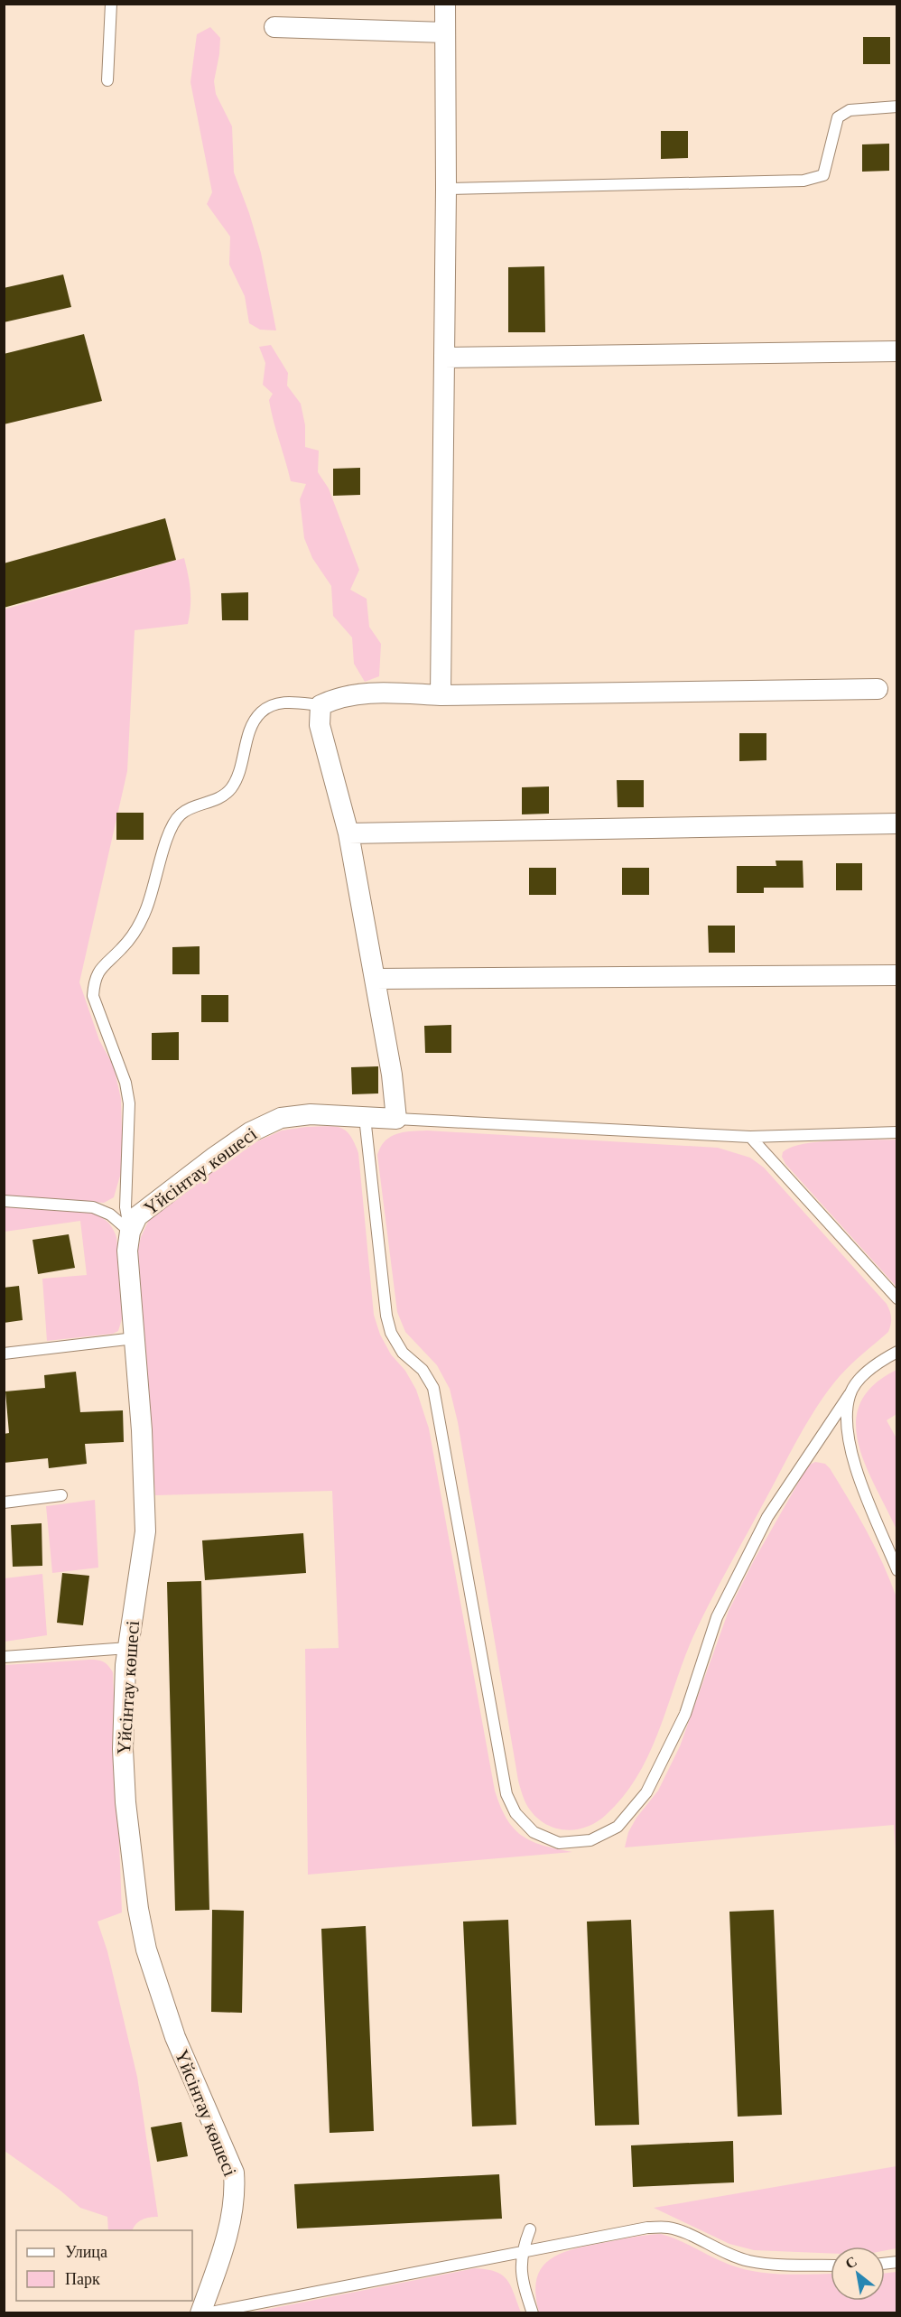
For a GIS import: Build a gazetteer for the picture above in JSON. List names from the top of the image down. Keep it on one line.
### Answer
{"streets":{"street":["Үйсінтау көшесі"]},"legend":["Улица","Парк"],"north":"top left"}
